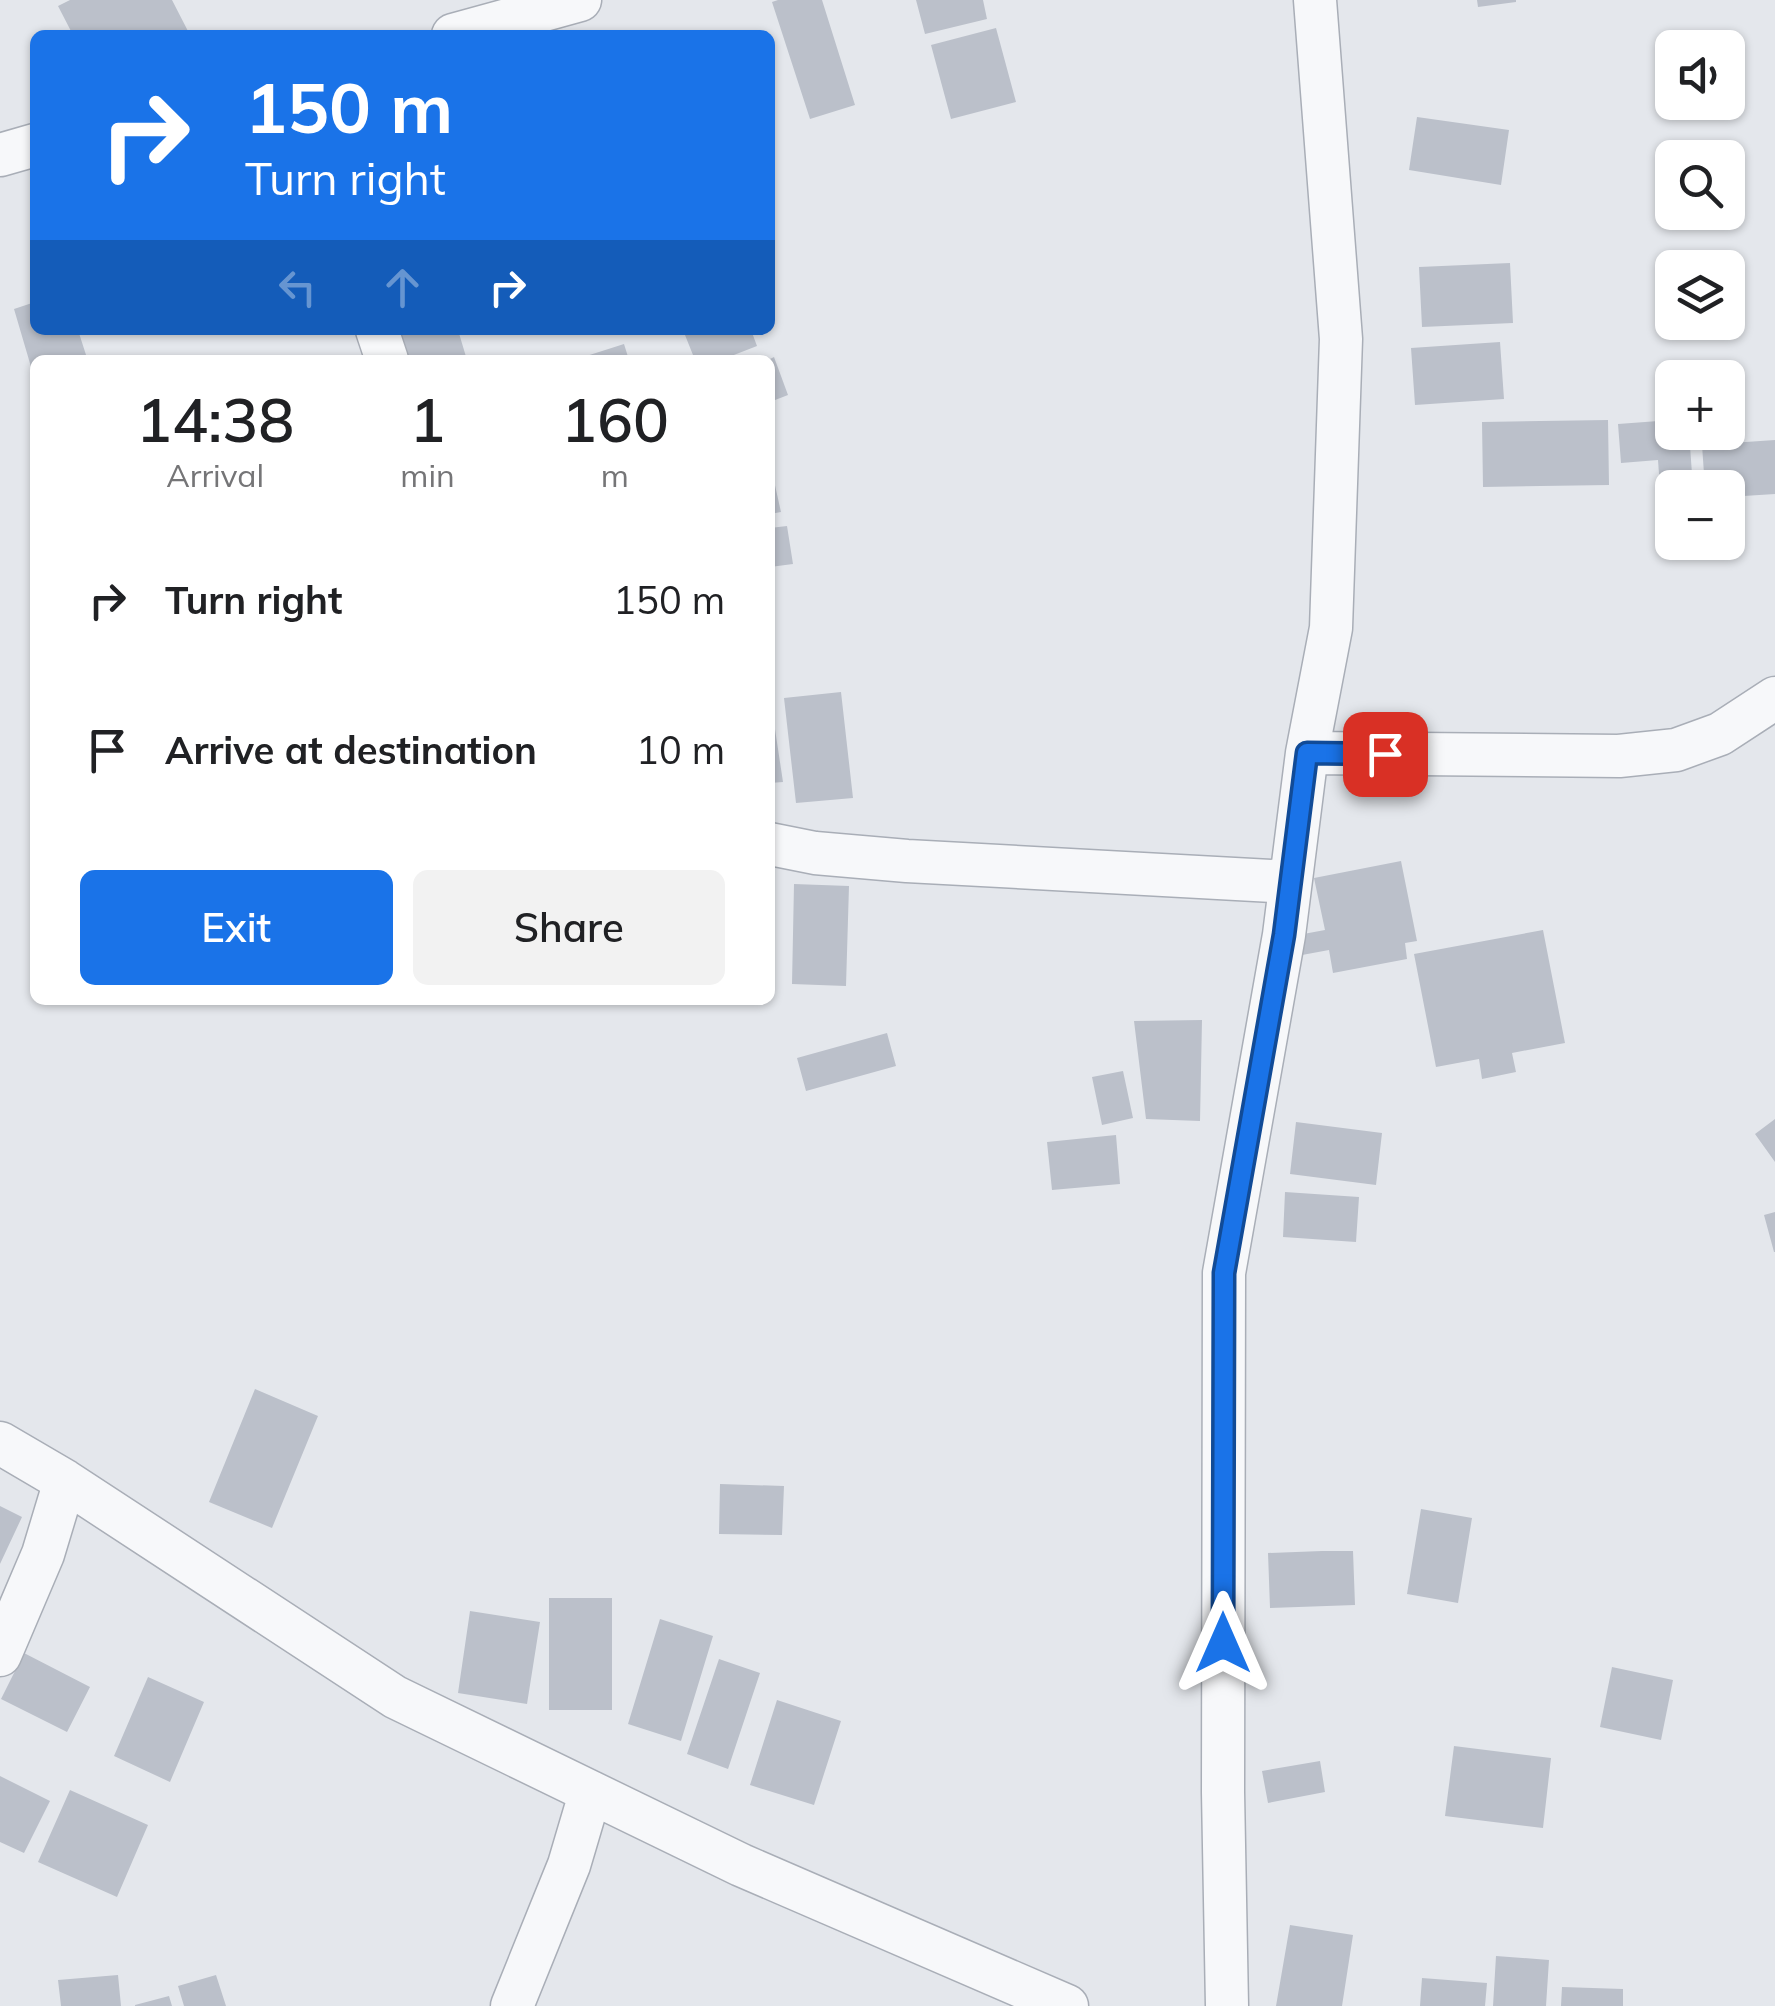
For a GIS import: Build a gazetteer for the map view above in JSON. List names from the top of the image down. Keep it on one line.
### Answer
{"page":{"map_buttons":["+","−"],"turn":["150 m","Turn right"],"eta":["14:38","Arrival","1","min","160","m"],"list":[{"name":"Turn right","value":"150 m"},{"name":"Arrive at destination","value":"10 m"}],"buttons":["Exit","Share"]}}
